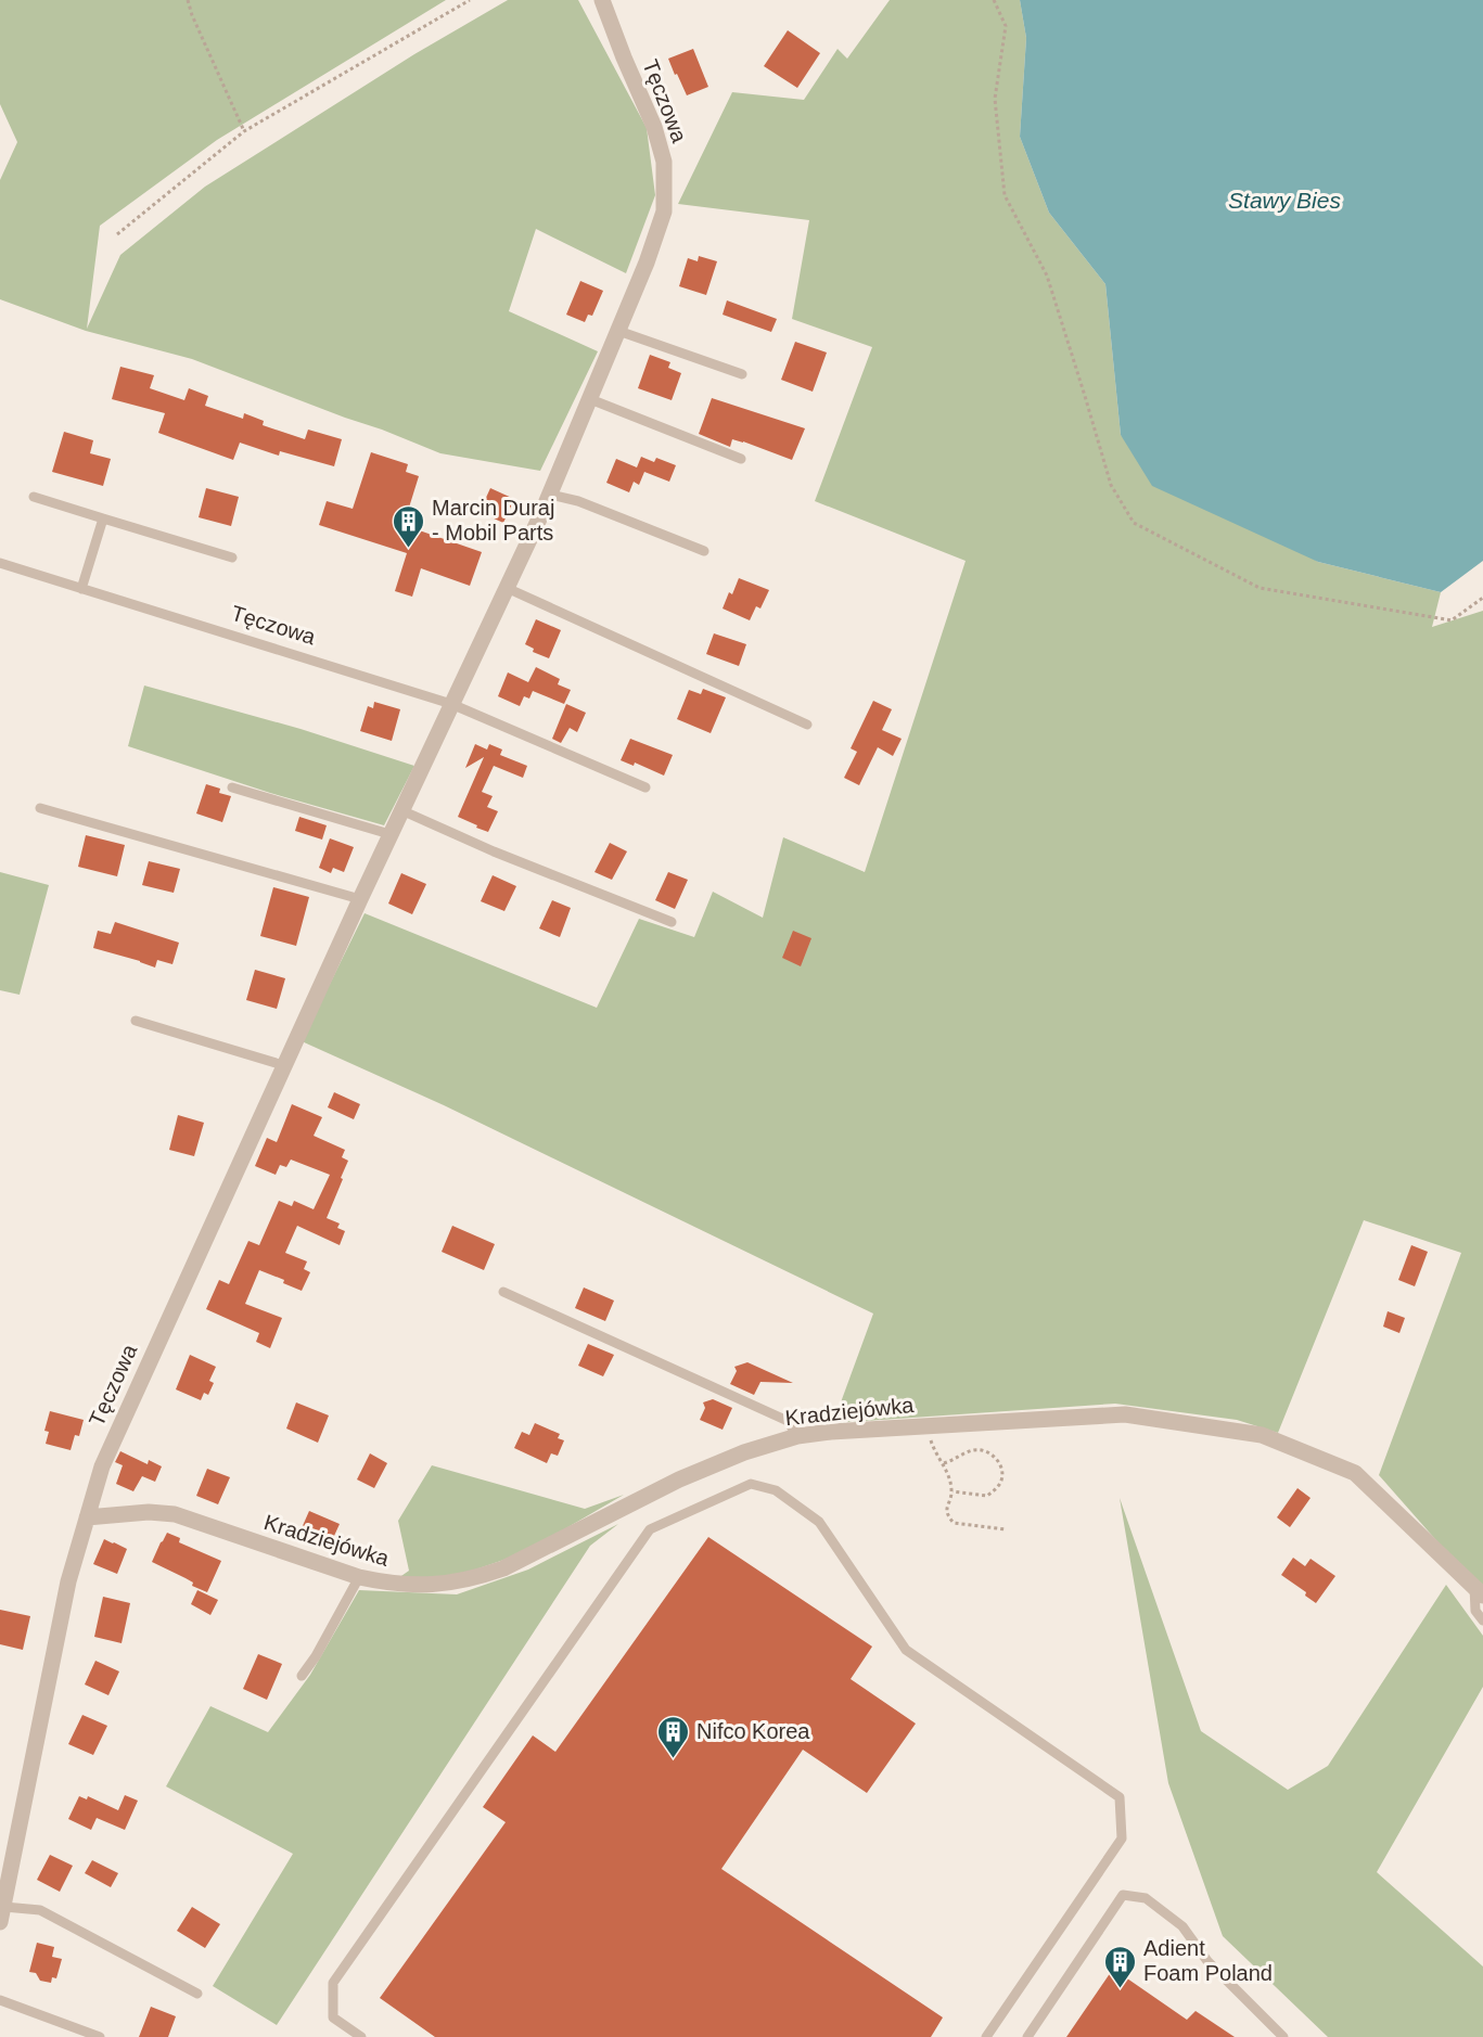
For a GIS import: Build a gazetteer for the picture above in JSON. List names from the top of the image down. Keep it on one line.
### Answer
{"streets":{"street":["Tęczowa","Kradziejówka"]},"crossings":[["Tęczowa","Kradziejówka"]],"water":["Stawy Bies"],"places":{"building":["Marcin Duraj - Mobil Parts","Nifco Korea","Adient Foam Poland"]}}
